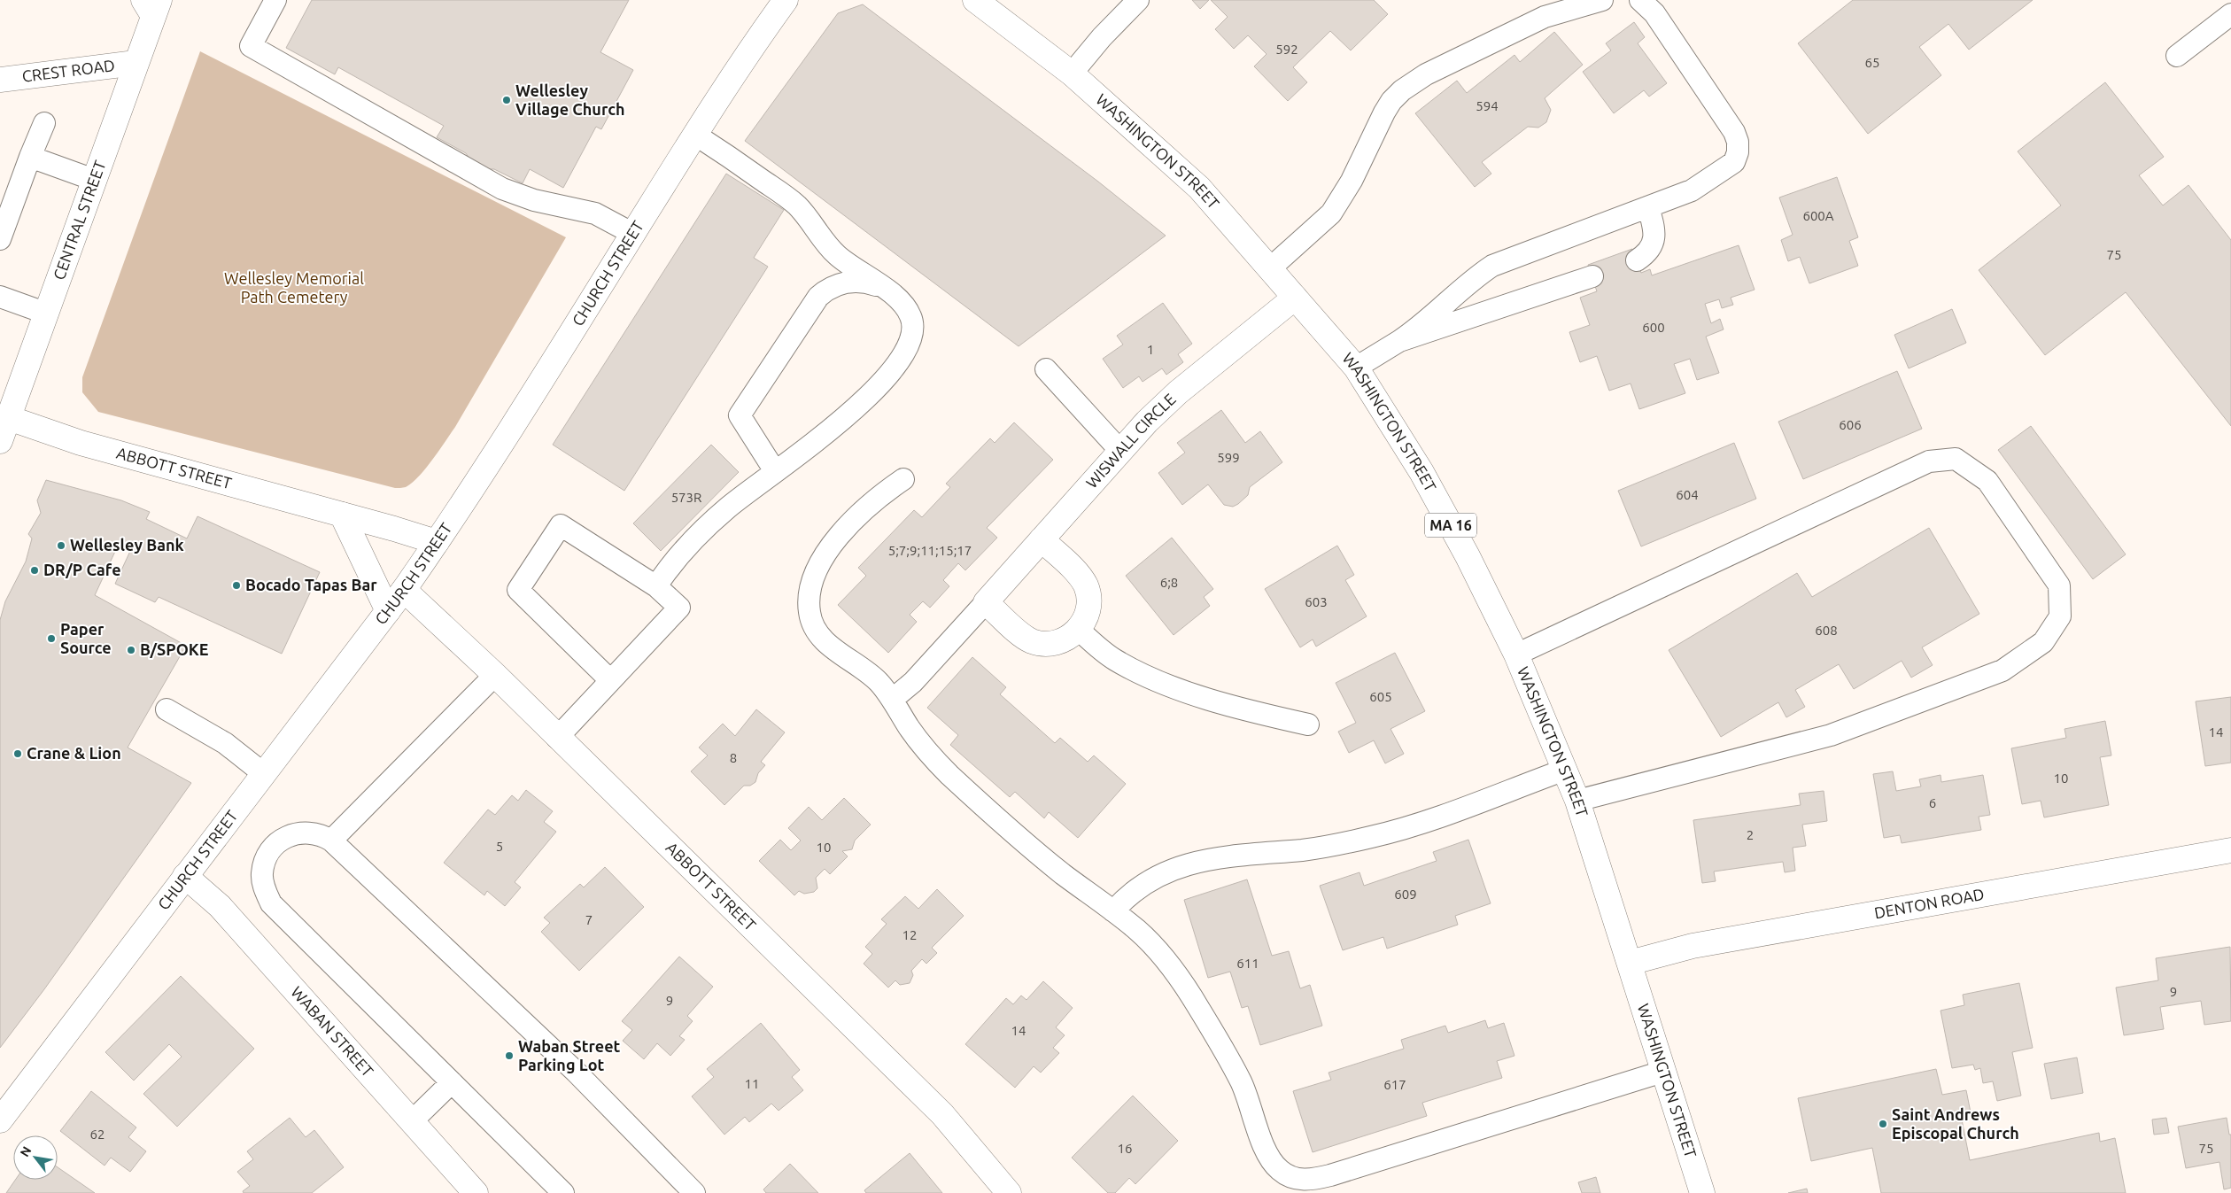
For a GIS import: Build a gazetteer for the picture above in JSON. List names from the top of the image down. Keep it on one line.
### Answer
{"streets":{"street":["CREST ROAD","WASHINGTON STREET","CENTRAL STREET","CHURCH STREET","WISWALL CIRCLE","ABBOTT STREET","MA 16","DENTON ROAD","WABAN STREET"]},"crossings":[["CREST ROAD","CENTRAL STREET"],["WASHINGTON STREET","WISWALL CIRCLE"],["WASHINGTON STREET","DENTON ROAD"],["CENTRAL STREET","ABBOTT STREET"],["CHURCH STREET","ABBOTT STREET"],["CHURCH STREET","WABAN STREET"]],"parks":["Wellesley Memorial Path Cemetery"],"places":["Wellesley Village Church","Wellesley Bank","DR/P Cafe","Bocado Tapas Bar","Paper Source","B/SPOKE","Crane & Lion","Waban Street Parking Lot","Saint Andrews Episcopal Church"],"house_numbers":["592","65","594","600A","75","600","1","606","599","604","573R","5;7;9;11;15;17","6;8","603","608","605","14","8","10","6","2","5","10","609","7","12","611","9","9","14","11","617","62","16","75"],"north":"top left"}
